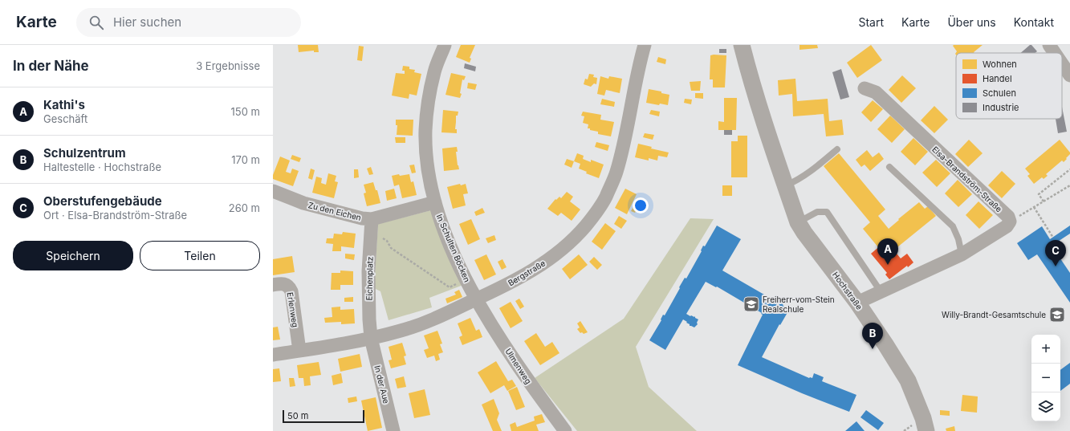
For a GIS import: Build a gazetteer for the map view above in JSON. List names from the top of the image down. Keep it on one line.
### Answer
{"streets":{"street":["Elsa-Brandström-Straße","Zu den Eichen","In Schulten Böcken","Bergstraße","Eichenplatz","Hochstraße","Erlenweg","Ulmenweg","In der Aue"]},"crossings":[["Zu den Eichen","In Schulten Böcken"],["Zu den Eichen","Eichenplatz"],["In Schulten Böcken","Bergstraße"],["In Schulten Böcken","Ulmenweg"],["Bergstraße","Eichenplatz"],["Bergstraße","Erlenweg"],["Bergstraße","Ulmenweg"],["Bergstraße","In der Aue"],["Eichenplatz","In der Aue"]],"places":{"school or university":["Freiherr-vom-Stein Realschule","Willy-Brandt-Gesamtschule"]},"legend":["Wohnen","Handel","Schulen","Industrie"],"scale_bar":"50 m","page":{"header":"Karte","search":"Hier suchen","nav":["Start","Karte","Über uns","Kontakt"],"heading":["In der Nähe","3 Ergebnisse"],"list":[{"mark":"A","name":"Kathi's","note":"Geschäft","value":"150 m"},{"mark":"B","name":"Schulzentrum","note":"Haltestelle · Hochstraße","value":"170 m"},{"mark":"C","name":"Oberstufengebäude","note":"Ort · Elsa-Brandström-Straße","value":"260 m"}],"buttons":["Speichern","Teilen"],"pins":["A","C","B"],"map_buttons":["+","−"],"scale":"50 m"}}
